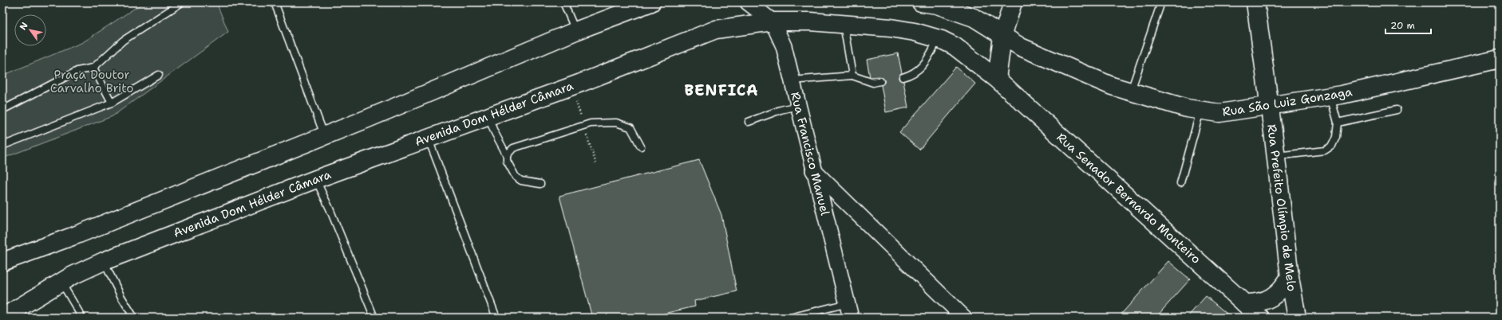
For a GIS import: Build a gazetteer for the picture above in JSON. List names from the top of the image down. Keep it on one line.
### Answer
{"streets":{"main road":["Rua São Luiz Gonzaga","Avenida Dom Hélder Câmara","Rua Senador Bernardo Monteiro","Rua Prefeito Olímpio de Melo"],"street":["Rua Francisco Manuel"]},"crossings":[["Rua São Luiz Gonzaga","Rua Prefeito Olímpio de Melo"],["Avenida Dom Hélder Câmara","Rua Francisco Manuel"],["Avenida Dom Hélder Câmara","Rua Senador Bernardo Monteiro"]],"districts":["BENFICA"],"parks":["Praça Doutor Carvalho Brito"],"scale_bar":"20 m","north":"top left"}
